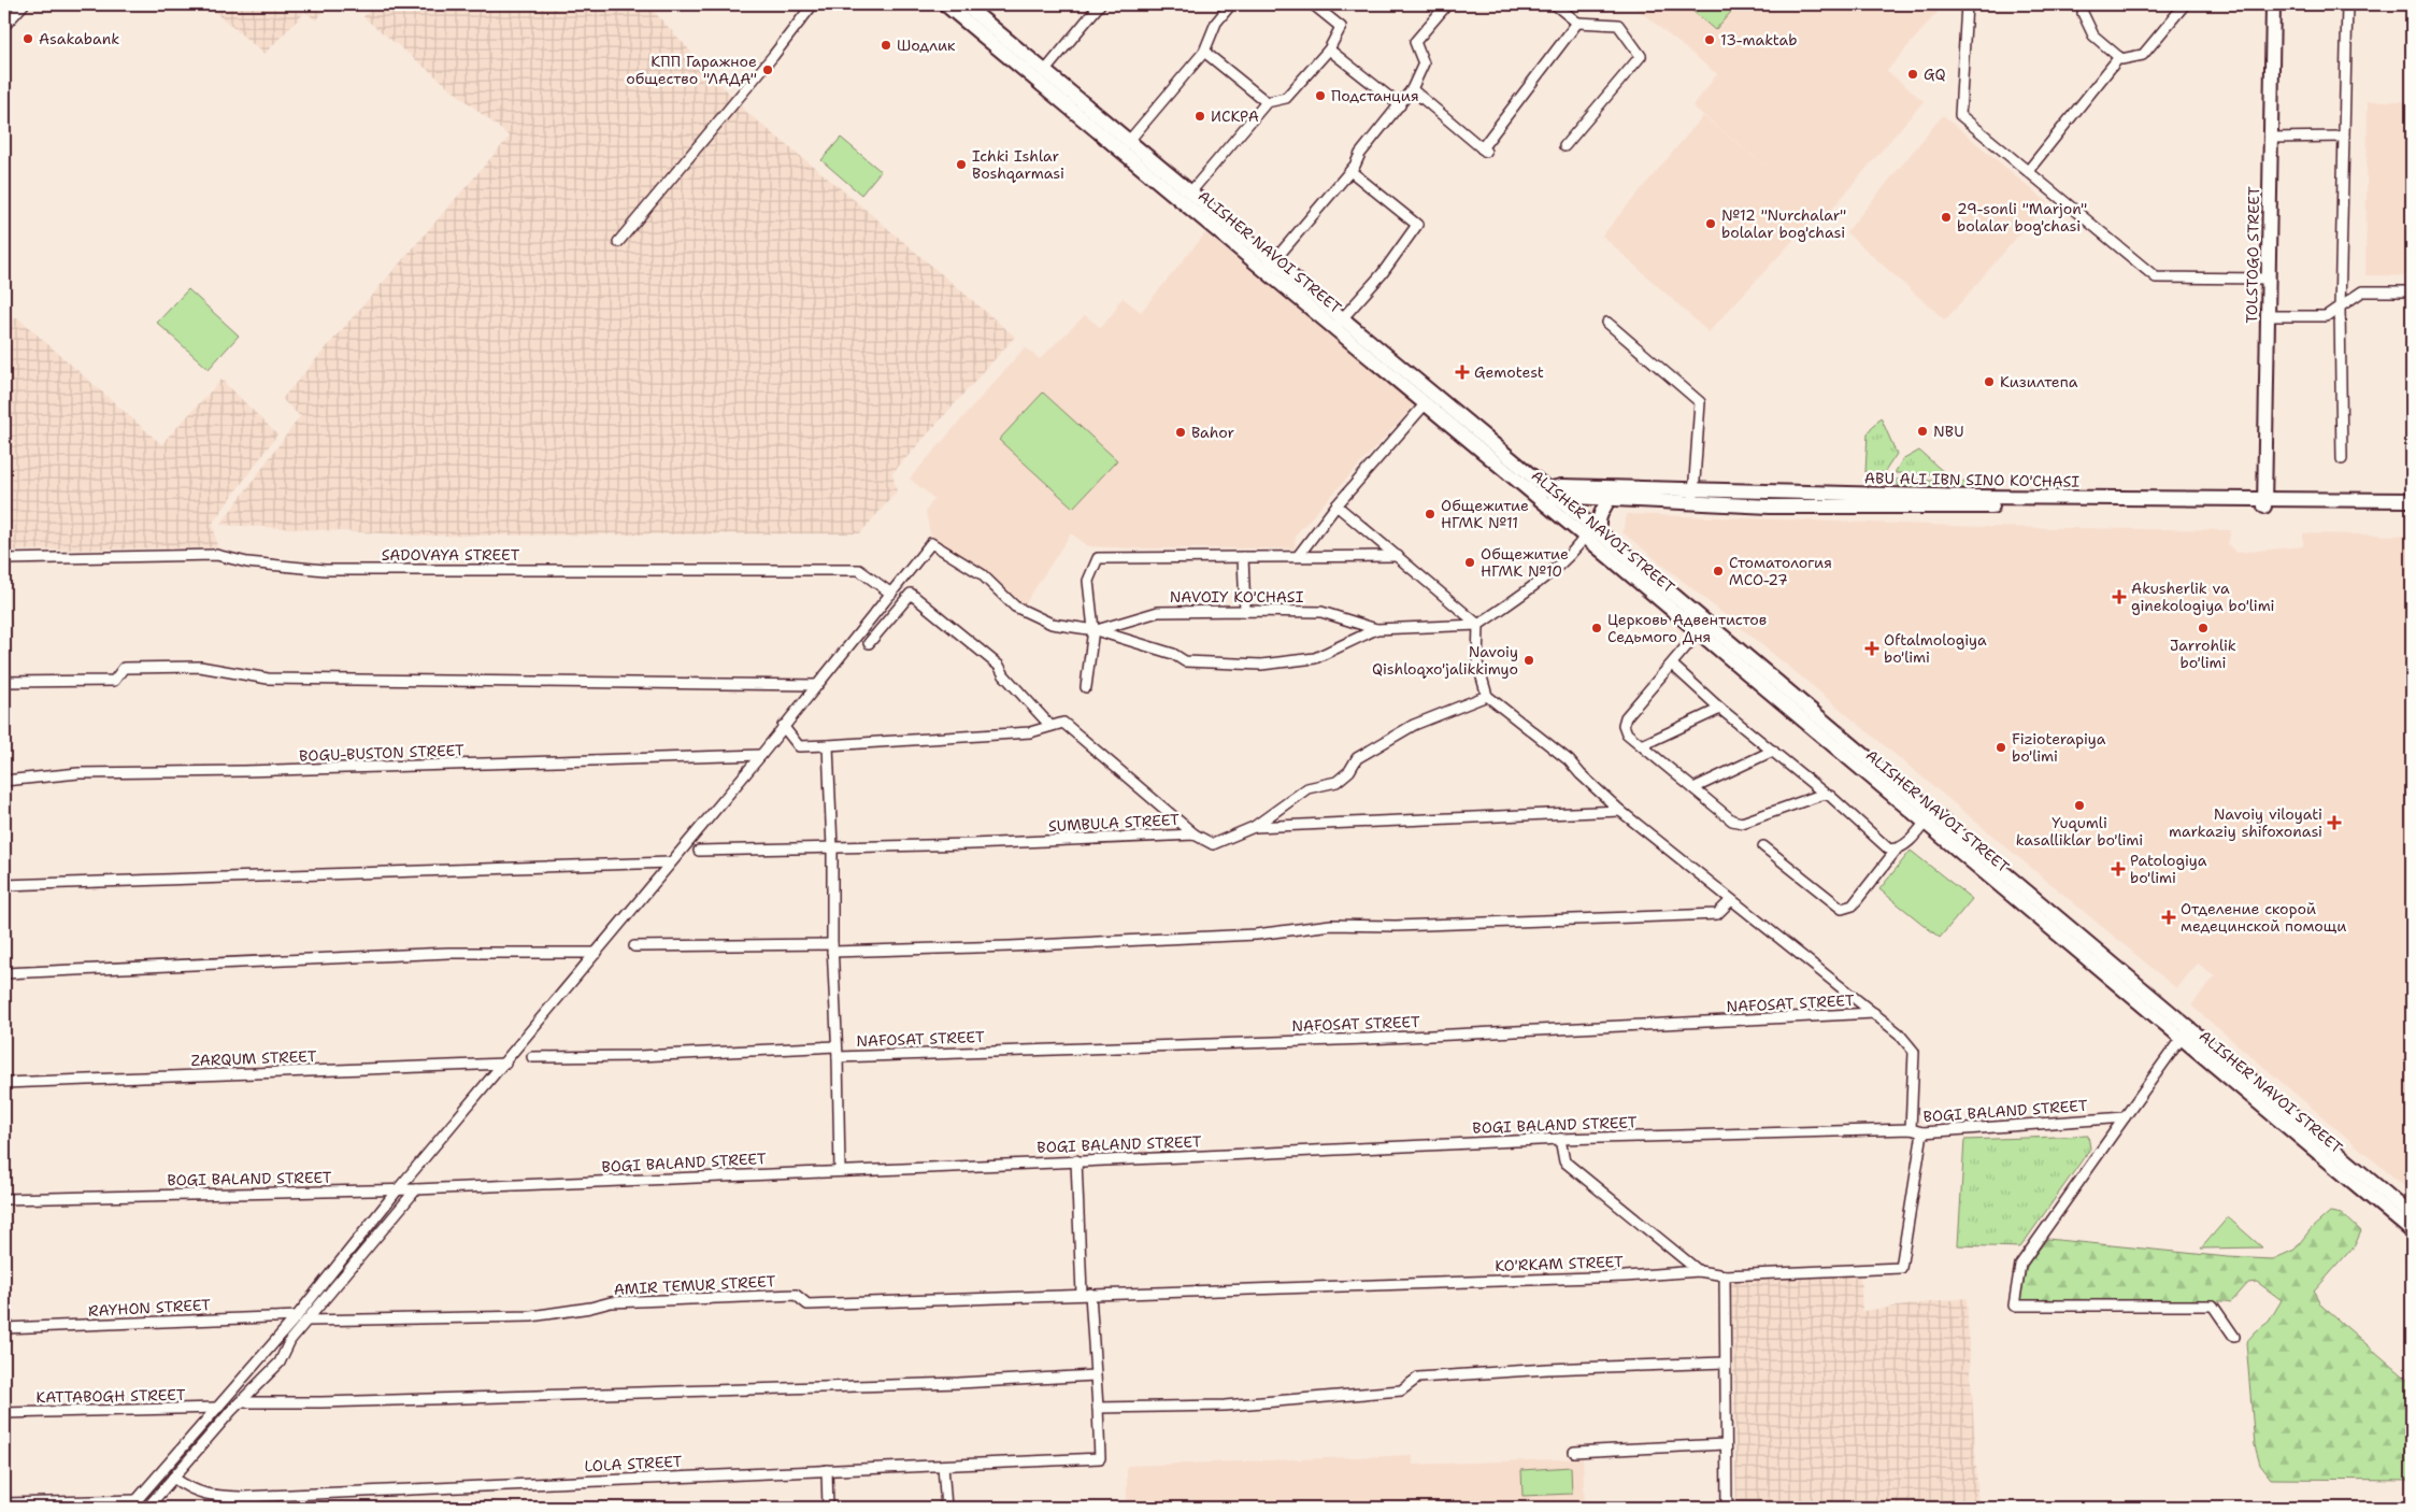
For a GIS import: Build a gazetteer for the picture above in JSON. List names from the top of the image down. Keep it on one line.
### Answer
{"streets":{"main road":["ALISHER NAVOI STREET","TOLSTOGO STREET","ABU ALI IBN SINO KO'CHASI"],"street":["SADOVAYA STREET","NAVOIY KO'CHASI","BOGU-BUSTON STREET","SUMBULA STREET","NAFOSAT STREET","ZARQUM STREET","BOGI BALAND STREET","KO'RKAM STREET","AMIR TEMUR STREET","RAYHON STREET","KATTABOGH STREET","LOLA STREET"]},"crossings":[["ALISHER NAVOI STREET","ABU ALI IBN SINO KO'CHASI"],["TOLSTOGO STREET","ABU ALI IBN SINO KO'CHASI"],["BOGI BALAND STREET","KO'RKAM STREET"],["KO'RKAM STREET","AMIR TEMUR STREET"]],"places":{"other":["Asakabank","13-maktab","Шодлик","КПП Гаражное общество \"ЛАДА\"","GQ","Подстанция","ИСКРА","Ichki Ishlar Boshqarmasi","29-sonli \"Marjon\" bolalar bog'chasi","№12 \"Nurchalar\" bolalar bog'chasi","Кизилтепа","NBU","Bahor","Общежитие НГМК №11","Общежитие НГМК №10","Стоматология МСО-27","Церковь Адвентистов Седьмого Дня","Jarrohlik bo'limi","Navoiy Qishloqxo'jalikkimyo","Fizioterapiya bo'limi","Yuqumli kasalliklar bo'limi"],"health":["Gemotest","Akusherlik va ginekologiya bo'limi","Oftalmologiya bo'limi","Navoiy viloyati markaziy shifoxonasi","Patologiya bo'limi","Отделение скорой медецинской помощи"]}}
